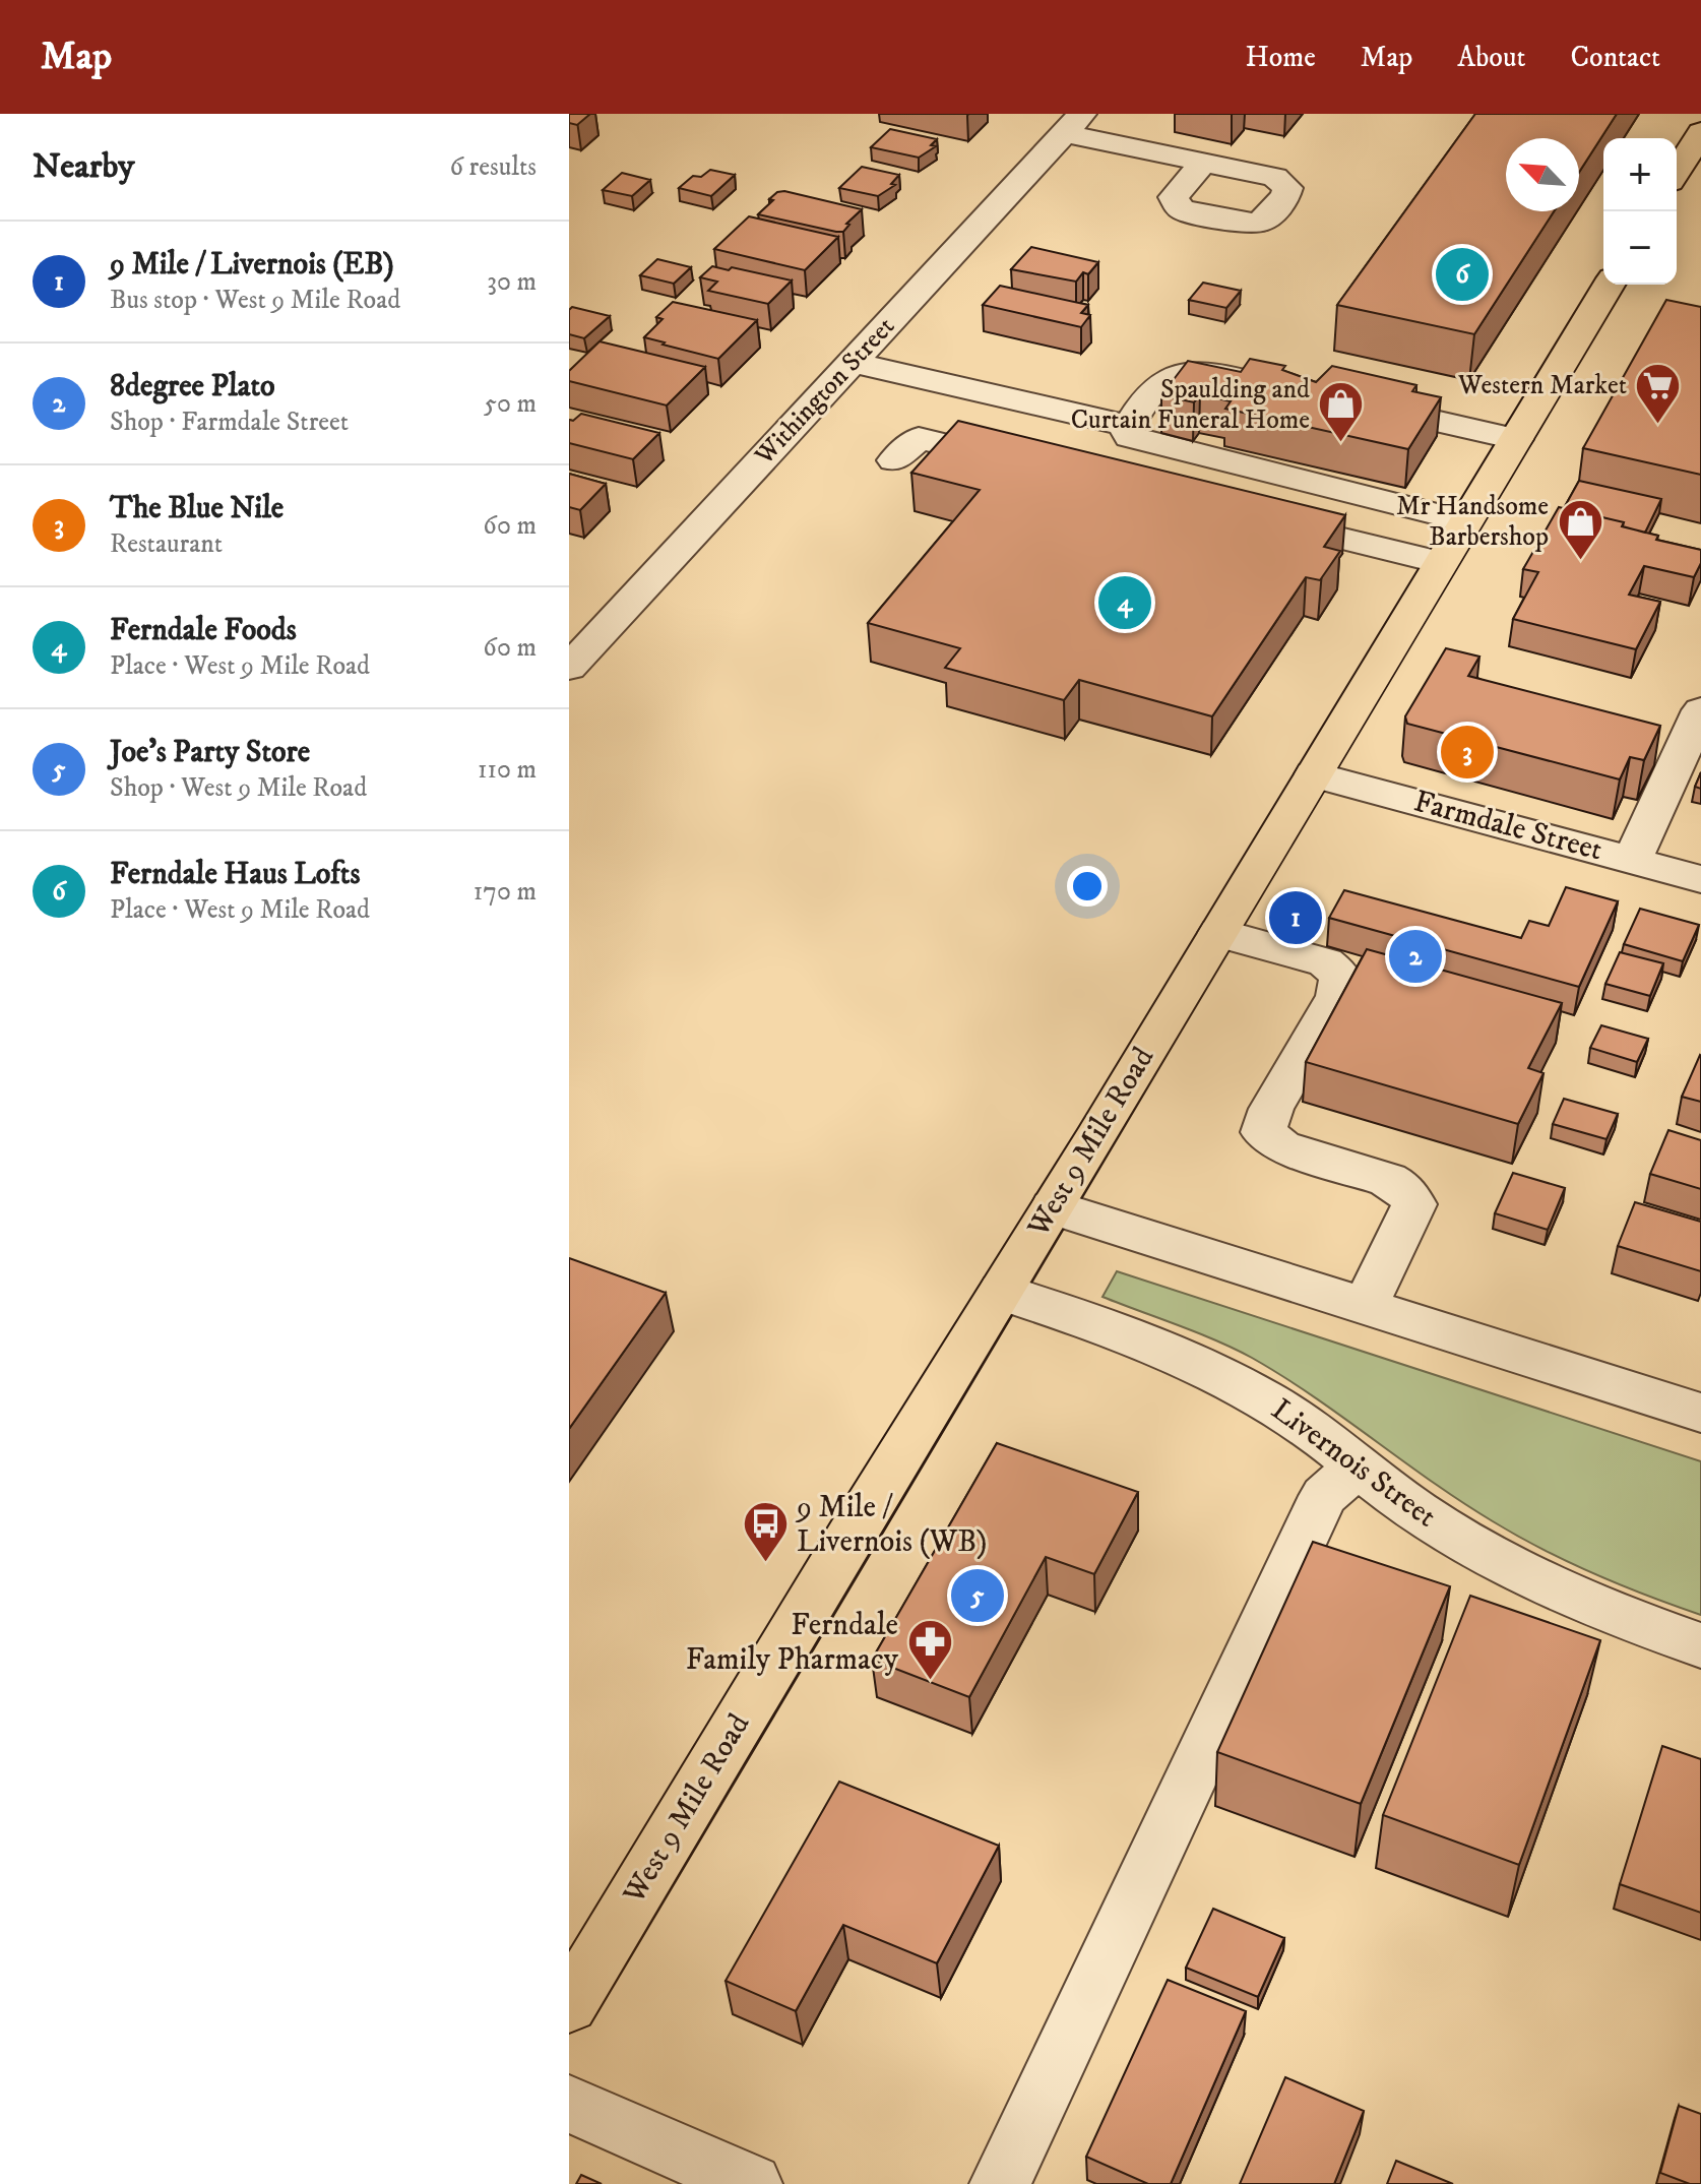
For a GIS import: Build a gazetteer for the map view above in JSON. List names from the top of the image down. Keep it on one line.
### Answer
{"streets":{"main road":["West 9 Mile Road"],"street":["Withington Street","Farmdale Street","Livernois Street"]},"crossings":[["Farmdale Street","West 9 Mile Road"],["West 9 Mile Road","Livernois Street"]],"places":{"supermarket":["Western Market"],"shop":["Spaulding and Curtain Funeral Home","Mr Handsome Barbershop"],"bus stop":["9 Mile / Livernois (WB)"],"pharmacy":["Ferndale Family Pharmacy"]},"north":"top left","page":{"header":"Map","nav":["Home","Map","About","Contact"],"heading":["Nearby","6 results"],"map_buttons":["+","−"],"list":[{"mark":"1","name":"9 Mile / Livernois (EB)","note":"Bus stop · West 9 Mile Road","value":"30 m"},{"mark":"2","name":"8degree Plato","note":"Shop · Farmdale Street","value":"50 m"},{"mark":"3","name":"The Blue Nile","note":"Restaurant","value":"60 m"},{"mark":"4","name":"Ferndale Foods","note":"Place · West 9 Mile Road","value":"60 m"},{"mark":"5","name":"Joe's Party Store","note":"Shop · West 9 Mile Road","value":"110 m"},{"mark":"6","name":"Ferndale Haus Lofts","note":"Place · West 9 Mile Road","value":"170 m"}],"pins":["6","4","3","1","2","5"]}}
